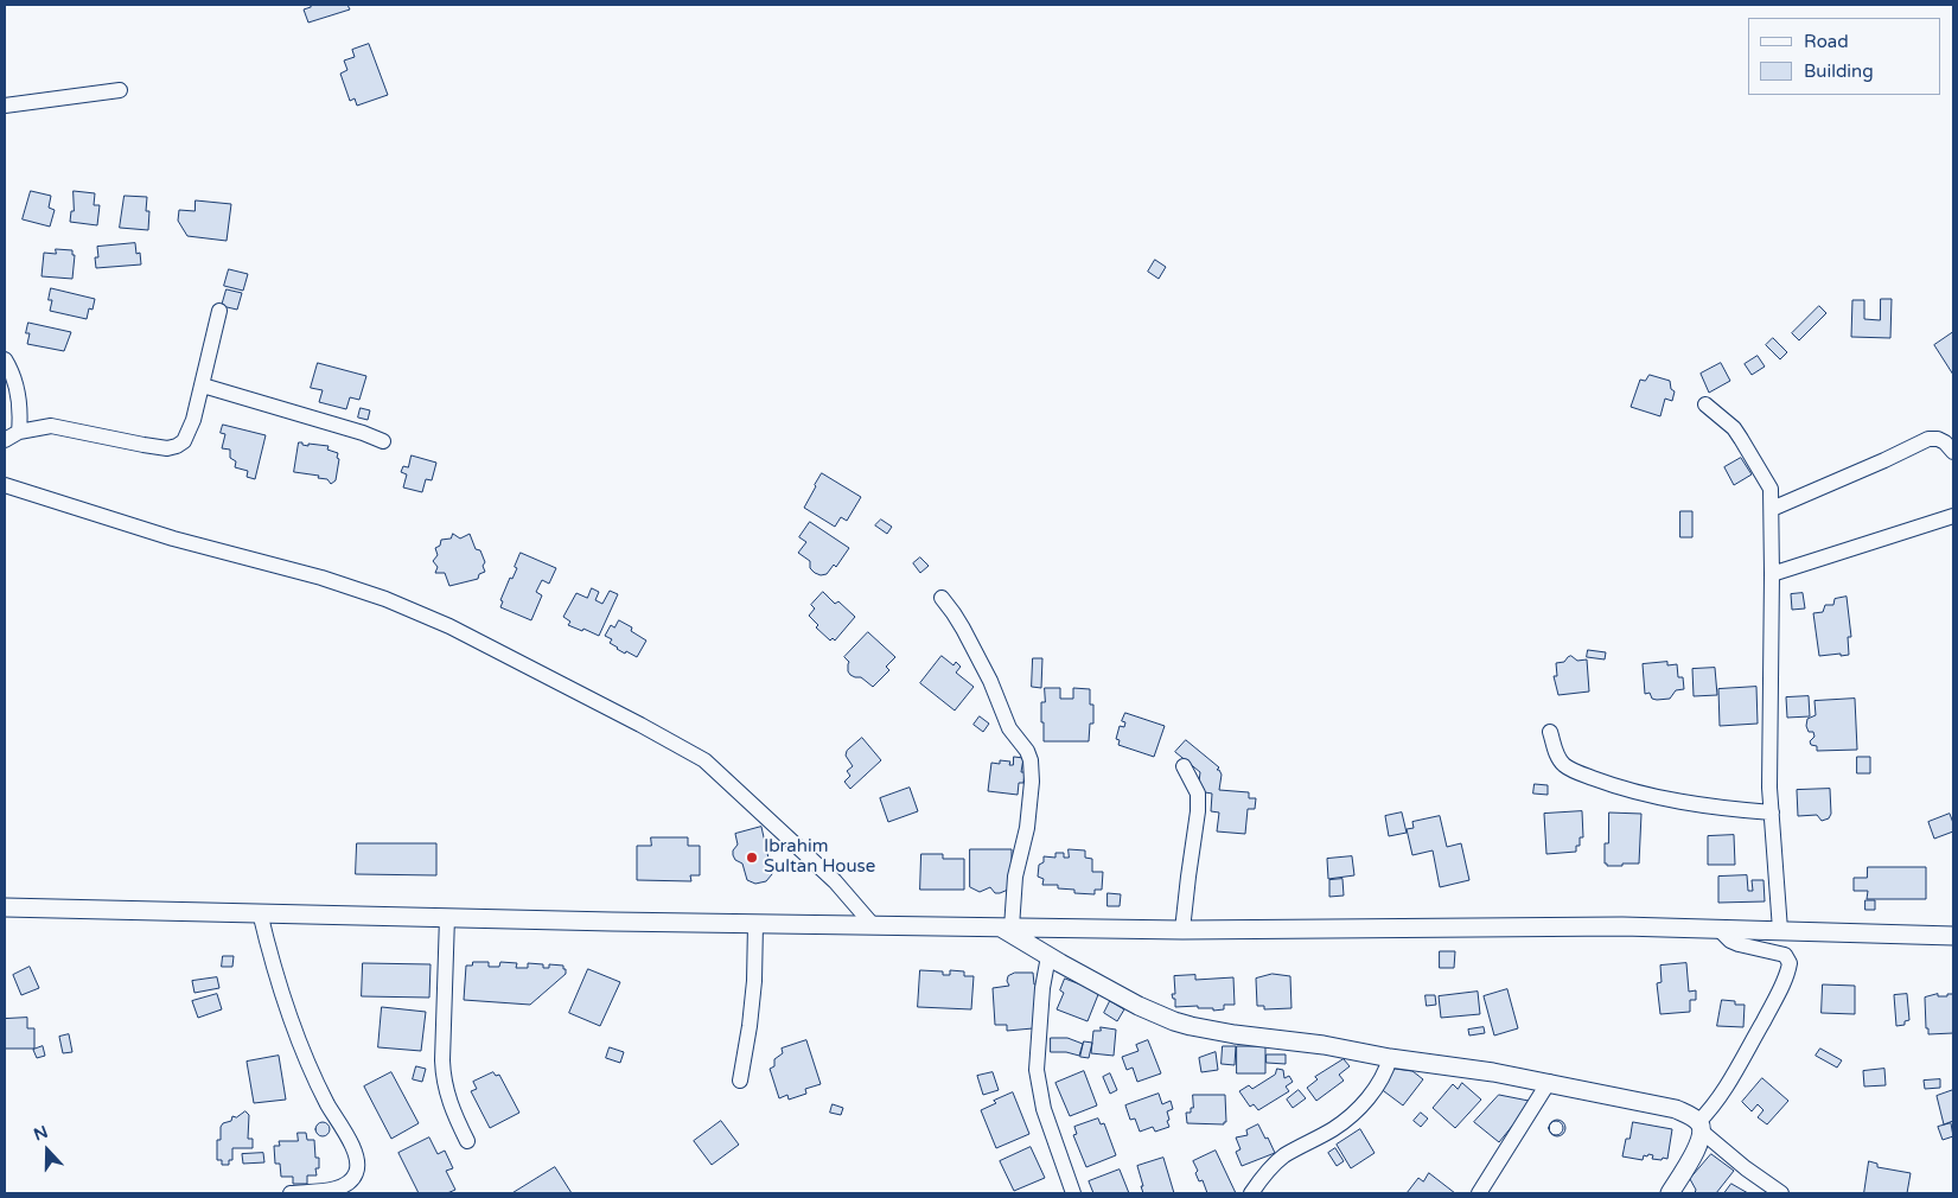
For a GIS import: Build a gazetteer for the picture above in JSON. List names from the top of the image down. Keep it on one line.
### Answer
{"places":["Ibrahim Sultan House"],"legend":["Road","Building"],"north":"top"}
